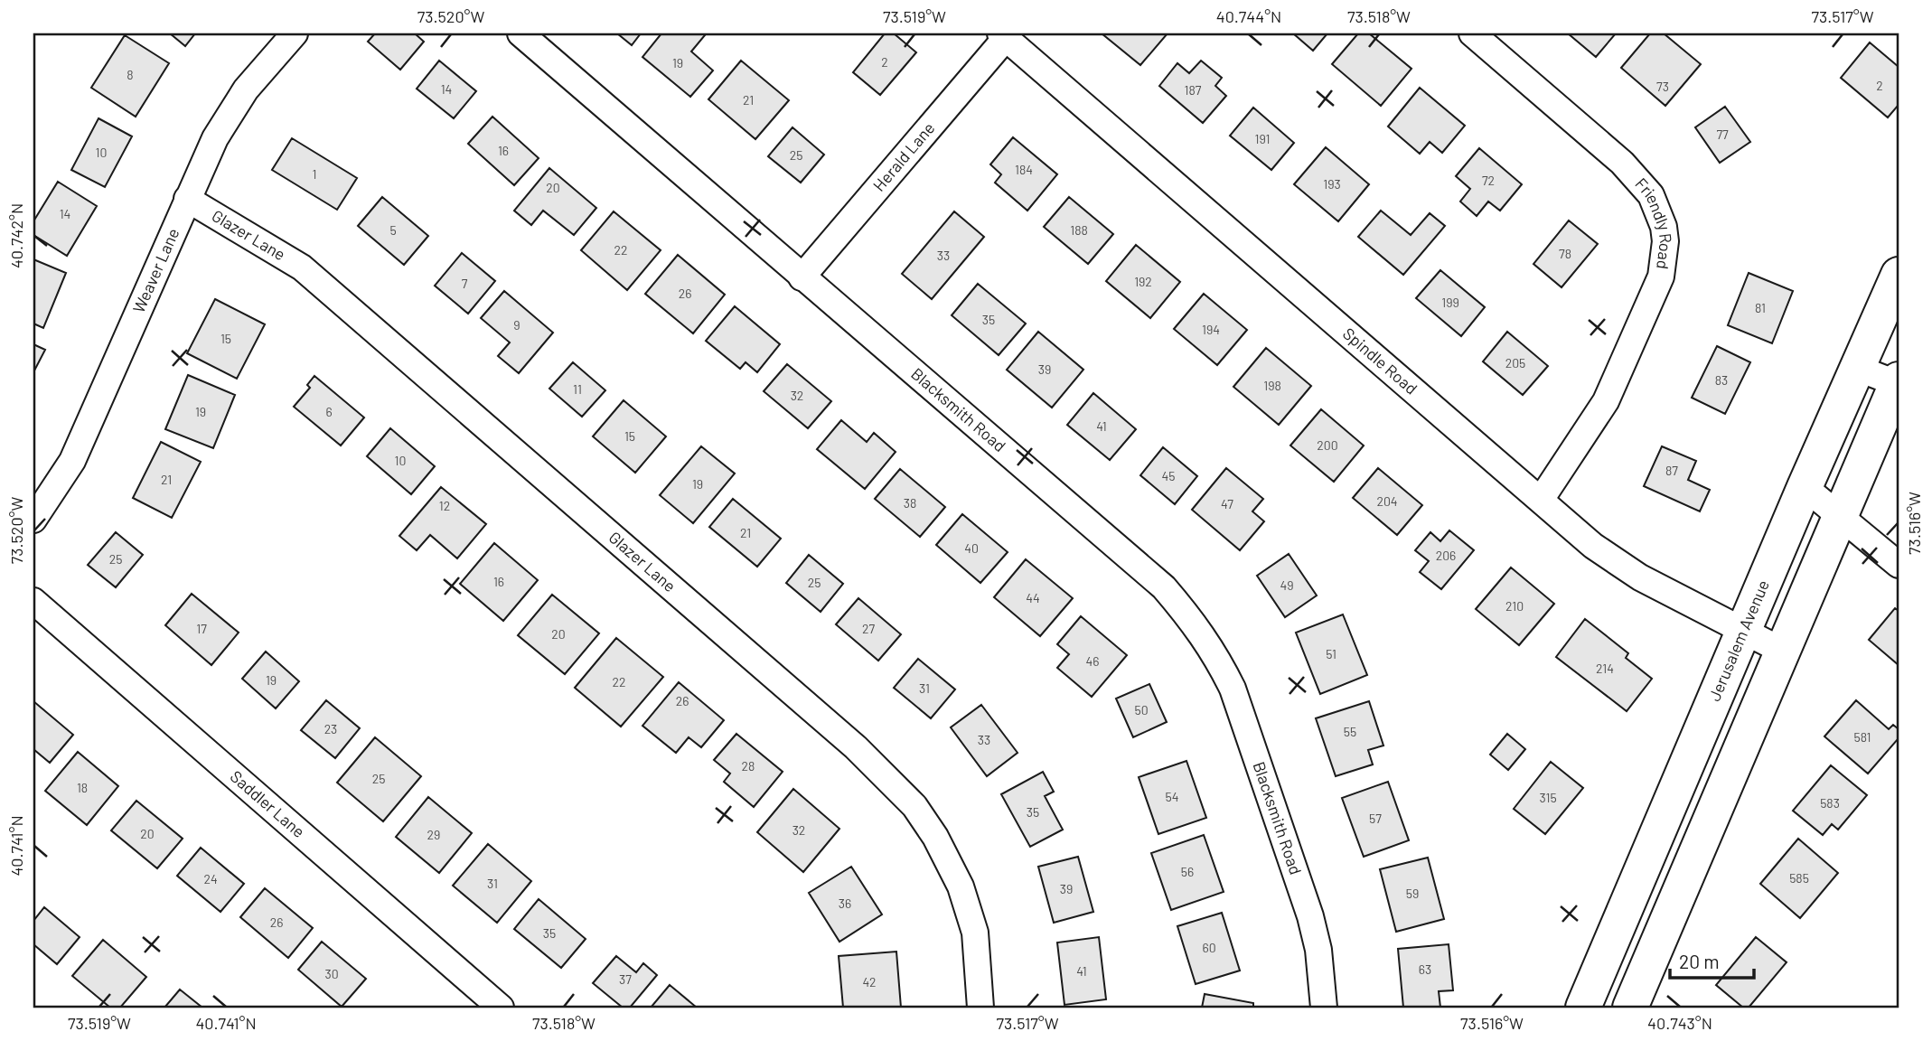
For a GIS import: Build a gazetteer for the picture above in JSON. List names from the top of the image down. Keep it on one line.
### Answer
{"streets":{"main road":["Jerusalem Avenue"],"street":["Herald Lane","Friendly Road","Glazer Lane","Weaver Lane","Spindle Road","Blacksmith Road","Saddler Lane"]},"crossings":[["Herald Lane","Spindle Road"],["Herald Lane","Blacksmith Road"],["Friendly Road","Spindle Road"],["Glazer Lane","Weaver Lane"],["Spindle Road","Jerusalem Avenue"]],"house_numbers":["2","19","8","2","73","14","187","21","77","191","16","10","25","184","1","72","193","20","14","5","188","22","78","33","192","7","26","199","81","35","9","194","15","205","39","83","198","11","32","19","6","41","15","200","10","87","45","21","19","204","38","47","12","21","40","206","25","16","25","49","44","210","17","27","20","51","46","214","19","22","31","26","50","23","55","581","33","28","25","18","54","315","583","35","57","32","20","29","56","585","24","31","39","59","36","26","35","60","63","41","30","37","42"],"scale_bar":"20 m","coordinates":["73.520°W","73.519°W","40.744°N","73.518°W","73.517°W","40.742°N","73.516°W","40.741°N","40.743°N"]}
